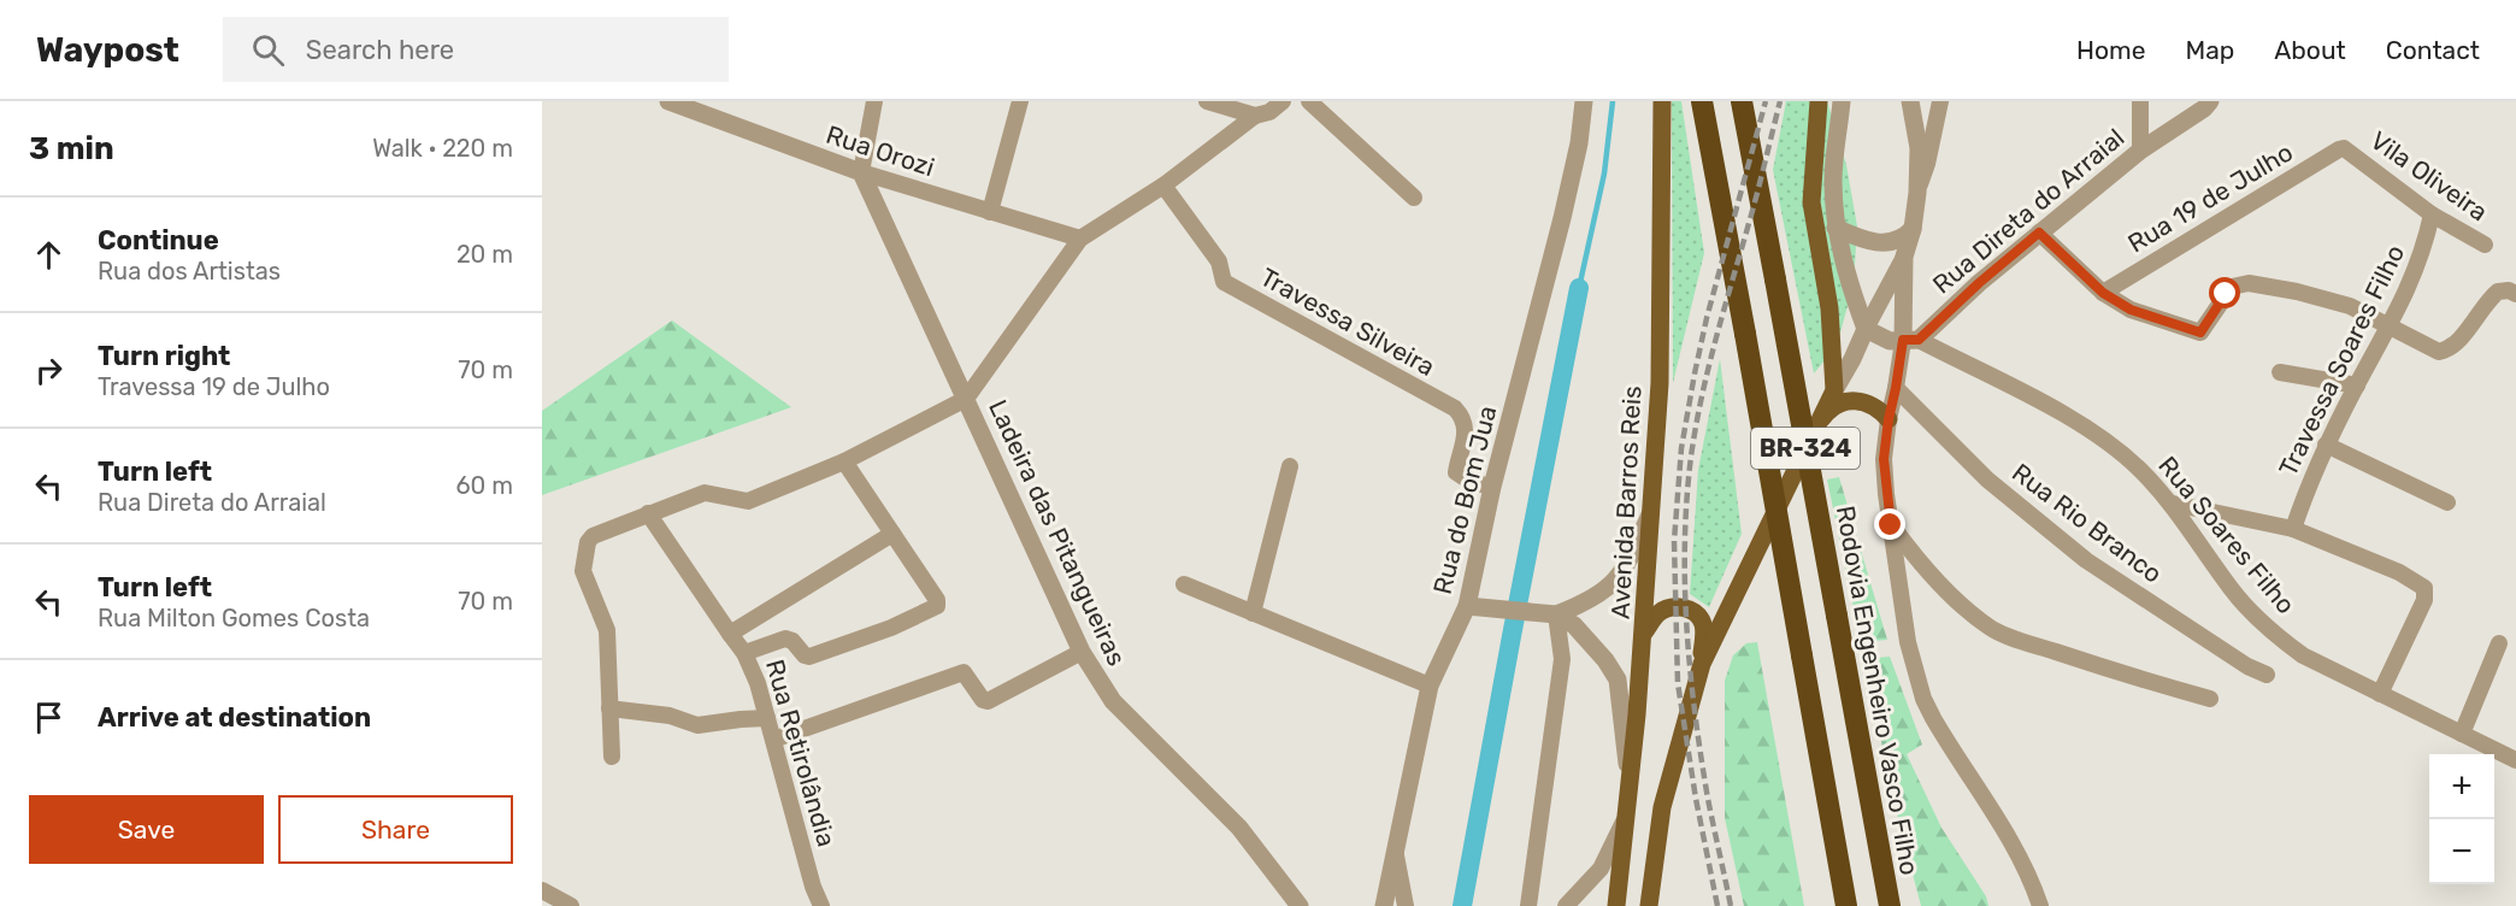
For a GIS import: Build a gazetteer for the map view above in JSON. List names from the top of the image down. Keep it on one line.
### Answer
{"streets":{"highway":["BR-324","Rodovia Engenheiro Vasco Filho"],"main road":["Avenida Barros Reis"],"street":["Rua Orozi","Vila Oliveira","Rua 19 de Julho","Rua Direta do Arraial","Travessa Silveira","Travessa Soares Filho","Rua do Bom Jua","Rua Rio Branco","Ladeira das Pitangueiras","Rua Soares Filho","Rua Retirolândia"]},"crossings":[["Rua Orozi","Ladeira das Pitangueiras"],["Vila Oliveira","Rua 19 de Julho"],["Vila Oliveira","Travessa Soares Filho"],["Rua Direta do Arraial","Rua Soares Filho"],["Travessa Silveira","Rua do Bom Jua"]],"page":{"header":"Waypost","search":"Search here","nav":["Home","Map","About","Contact"],"heading":["3 min","Walk · 220 m"],"list":[["Continue","Rua dos Artistas","20 m"],["Turn right","Travessa 19 de Julho","70 m"],["Turn left","Rua Direta do Arraial","60 m"],["Turn left","Rua Milton Gomes Costa","70 m"],"Arrive at destination"],"map_buttons":["+","−"],"buttons":["Save","Share"]}}
